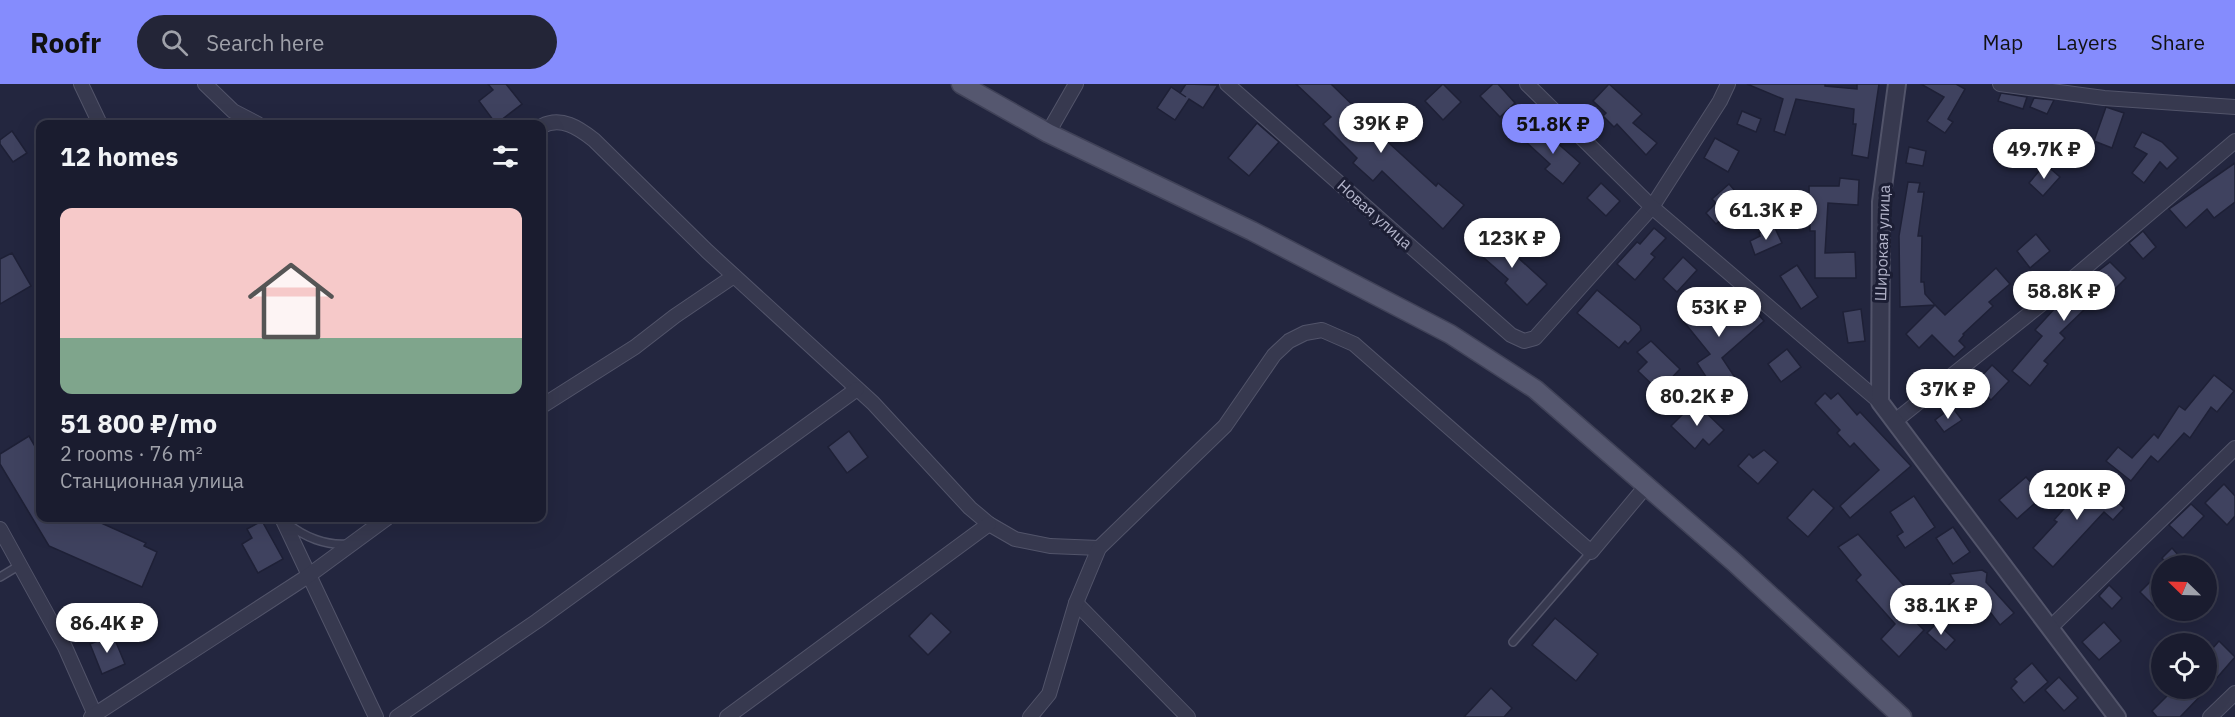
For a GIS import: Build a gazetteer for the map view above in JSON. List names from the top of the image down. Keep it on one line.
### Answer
{"streets":{"street":["Новая улица","Широкая улица"]},"north":"top left","page":{"header":"Roofr","search":"Search here","nav":["Map","Layers","Share"],"price":["39K ₽","51.8K ₽","49.7K ₽","61.3K ₽","123K ₽","58.8K ₽","53K ₽","37K ₽","80.2K ₽","120K ₽","38.1K ₽","86.4K ₽"],"heading":"12 homes","list":[{"name":"51 800 ₽/mo","note":"2 rooms · 76 m² · Станционная улица"}]}}
